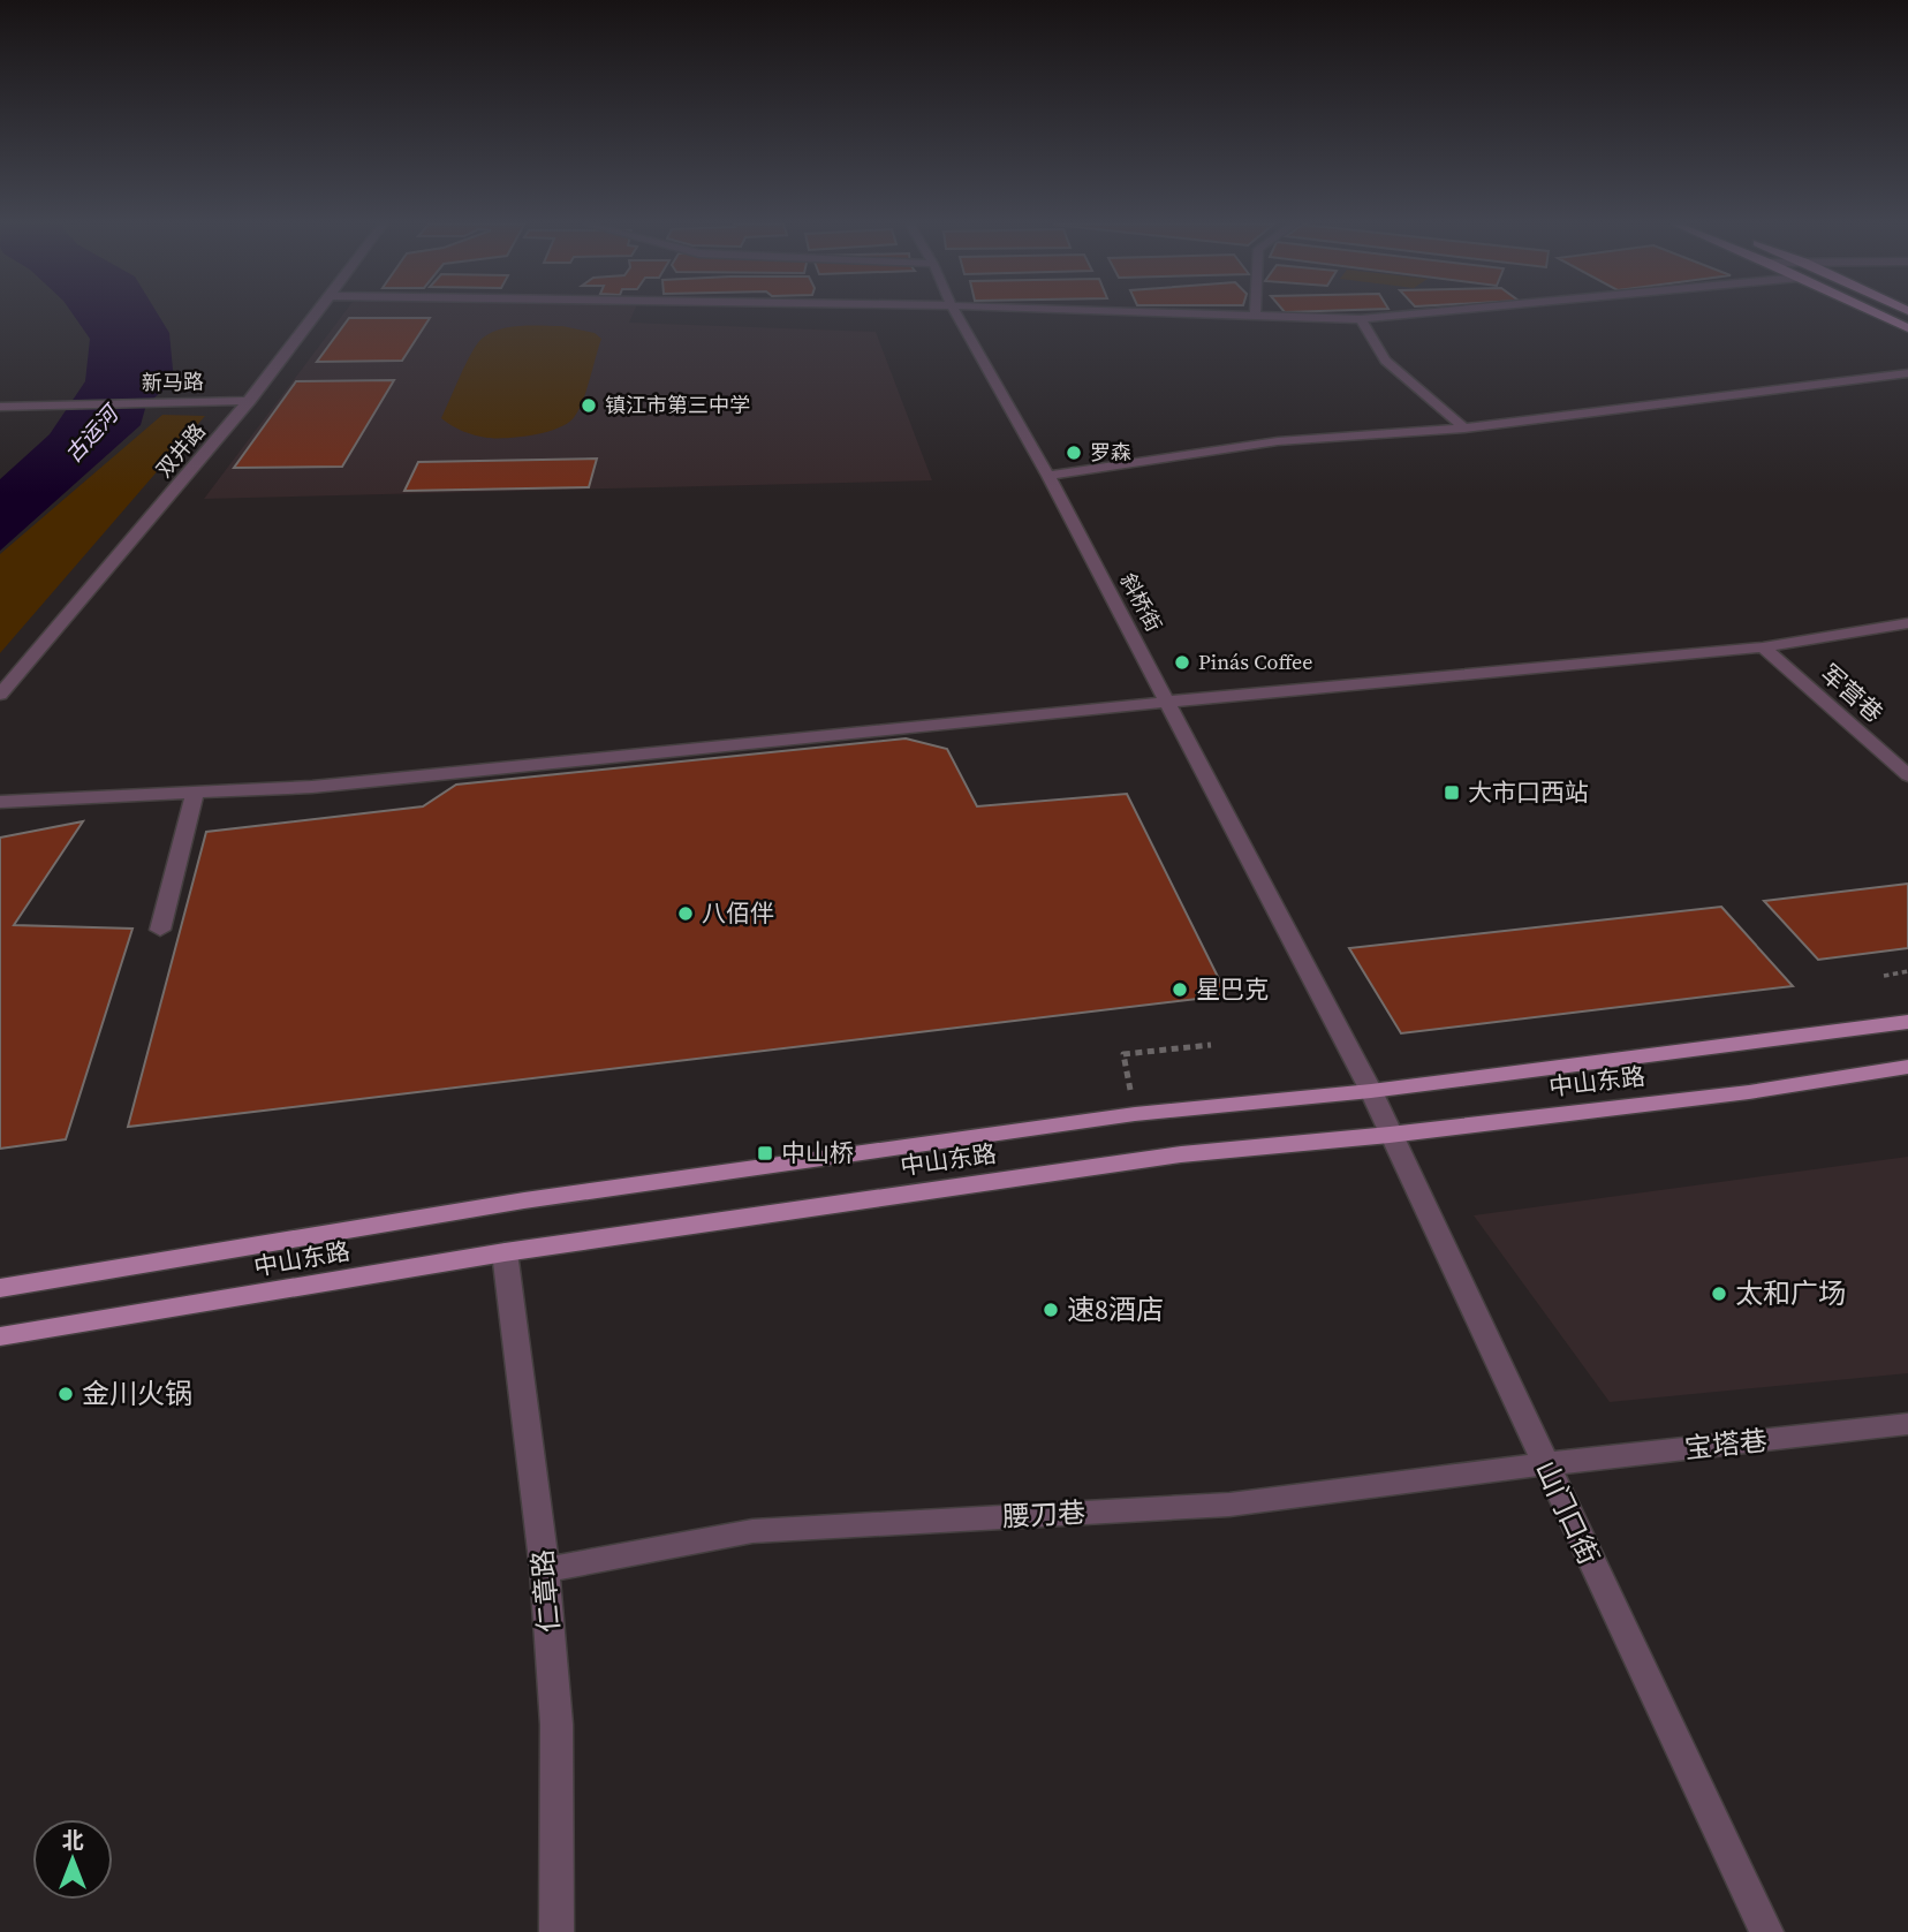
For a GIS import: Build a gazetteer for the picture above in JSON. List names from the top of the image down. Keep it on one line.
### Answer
{"streets":{"main road":["中山东路"],"street":["新马路","双井路","斜桥街","军营巷","宝塔巷","山门口街","腰刀巷","仁章路"]},"crossings":[["新马路","双井路"],["斜桥街","中山东路"],["斜桥街","山门口街"],["中山东路","山门口街"],["中山东路","仁章路"],["宝塔巷","山门口街"],["宝塔巷","腰刀巷"],["山门口街","腰刀巷"],["腰刀巷","仁章路"]],"water":["古运河"],"places":{"other":["镇江市第三中学","罗森","Pinás Coffee","八佰伴","星巴克","太和广场","速8酒店","金川火锅"],"transit":["大市口西站","中山桥"]},"north":"top"}
